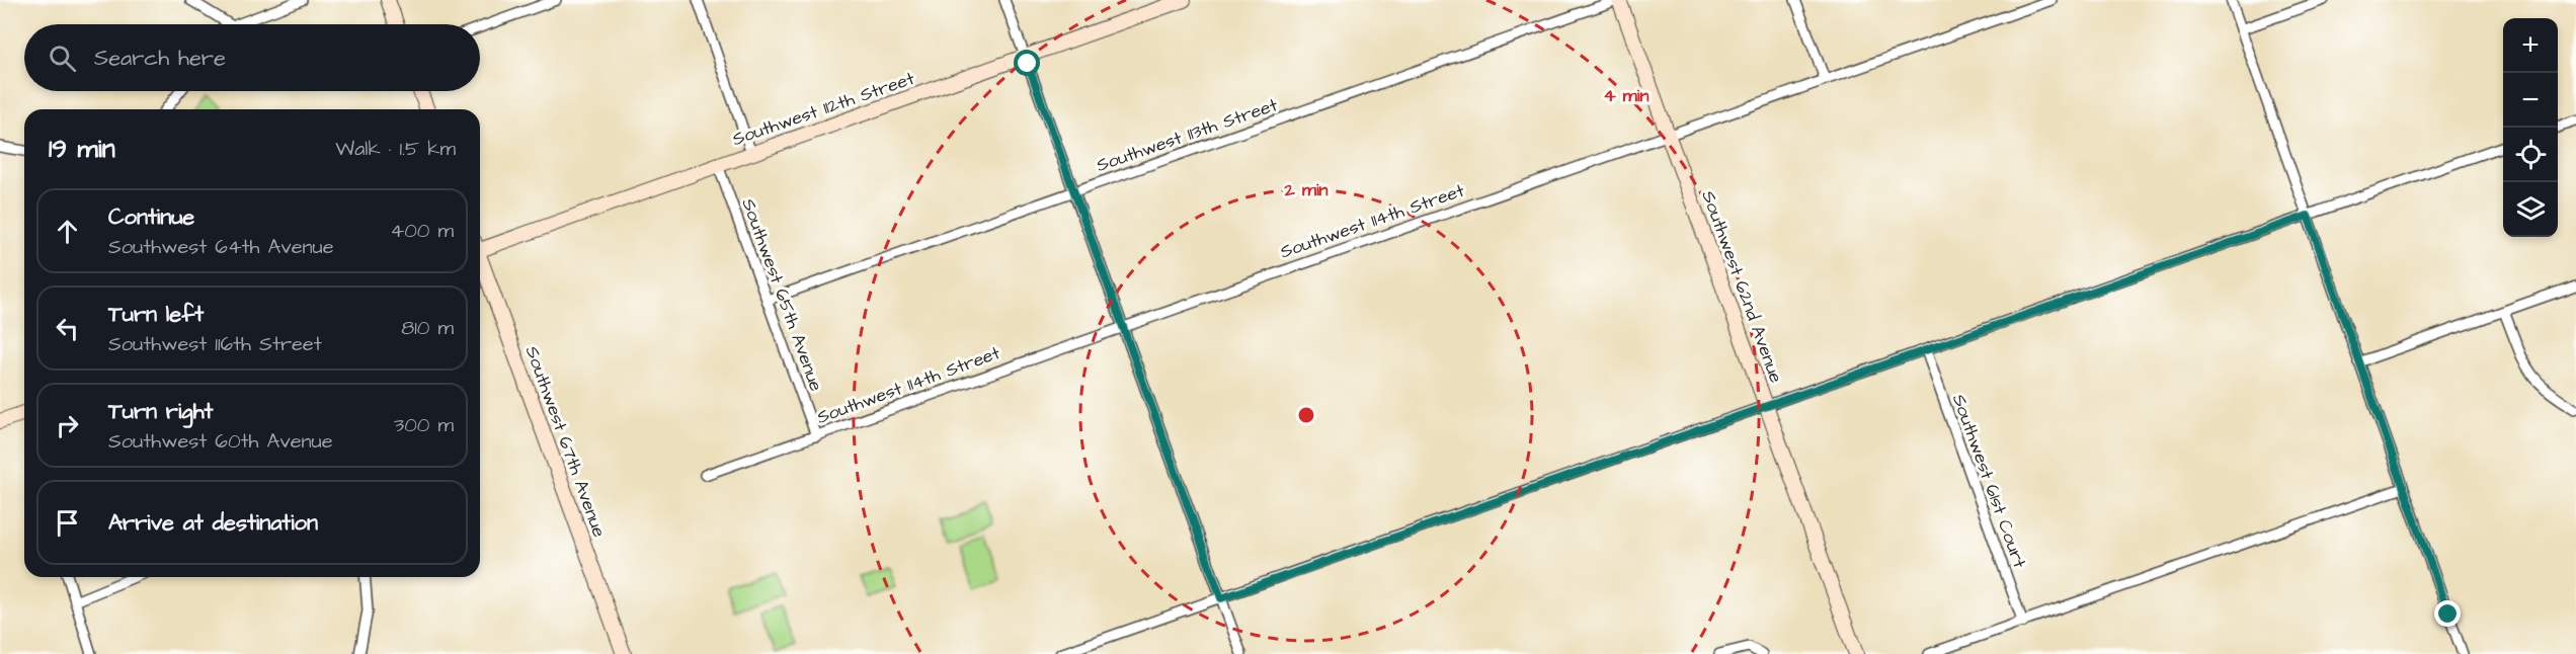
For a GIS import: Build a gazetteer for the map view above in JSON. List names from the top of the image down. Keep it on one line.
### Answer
{"streets":{"main road":["Southwest 112th Street","Southwest 62nd Avenue","Southwest 67th Avenue"],"street":["Southwest 113th Street","Southwest 114th Street","Southwest 65th Avenue","Southwest 61st Court"]},"crossings":[["Southwest 112th Street","Southwest 65th Avenue"],["Southwest 113th Street","Southwest 62nd Avenue"],["Southwest 113th Street","Southwest 65th Avenue"],["Southwest 114th Street","Southwest 62nd Avenue"],["Southwest 114th Street","Southwest 65th Avenue"]],"page":{"map_buttons":["+","−"],"search":"Search here","heading":["19 min","Walk · 1.5 km"],"list":[["Continue","Southwest 64th Avenue","400 m"],["Turn left","Southwest 116th Street","810 m"],["Turn right","Southwest 60th Avenue","300 m"],"Arrive at destination"]},"rings":["4 min","2 min"]}
